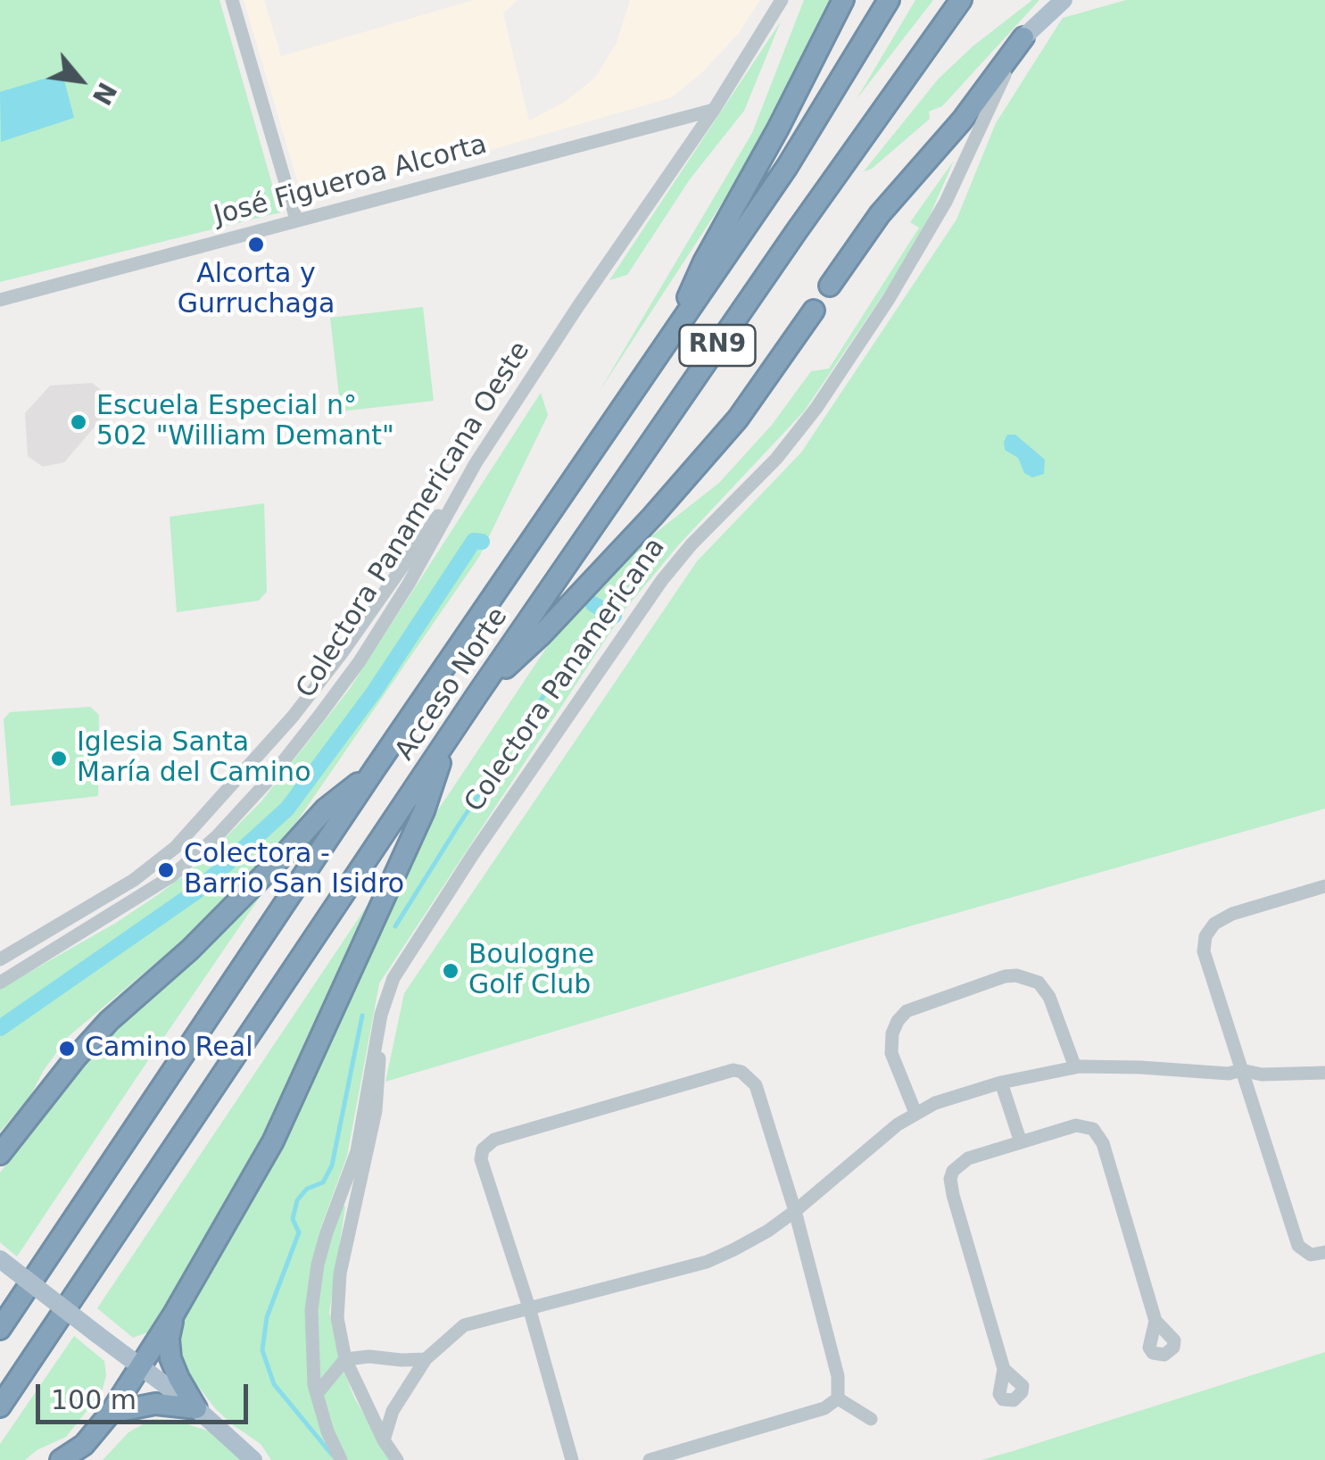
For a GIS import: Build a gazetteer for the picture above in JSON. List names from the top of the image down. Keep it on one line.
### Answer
{"streets":{"highway":["RN9","Acceso Norte"],"main road":["Colectora Panamericana"],"street":["José Figueroa Alcorta","Colectora Panamericana Oeste"]},"crossings":[["José Figueroa Alcorta","Colectora Panamericana Oeste"]],"places":["Alcorta y Gurruchaga","Escuela Especial n° 502 \"William Demant\"","Iglesia Santa María del Camino","Colectora - Barrio San Isidro","Boulogne Golf Club","Camino Real"],"scale_bar":"100 m","north":"bottom right"}
